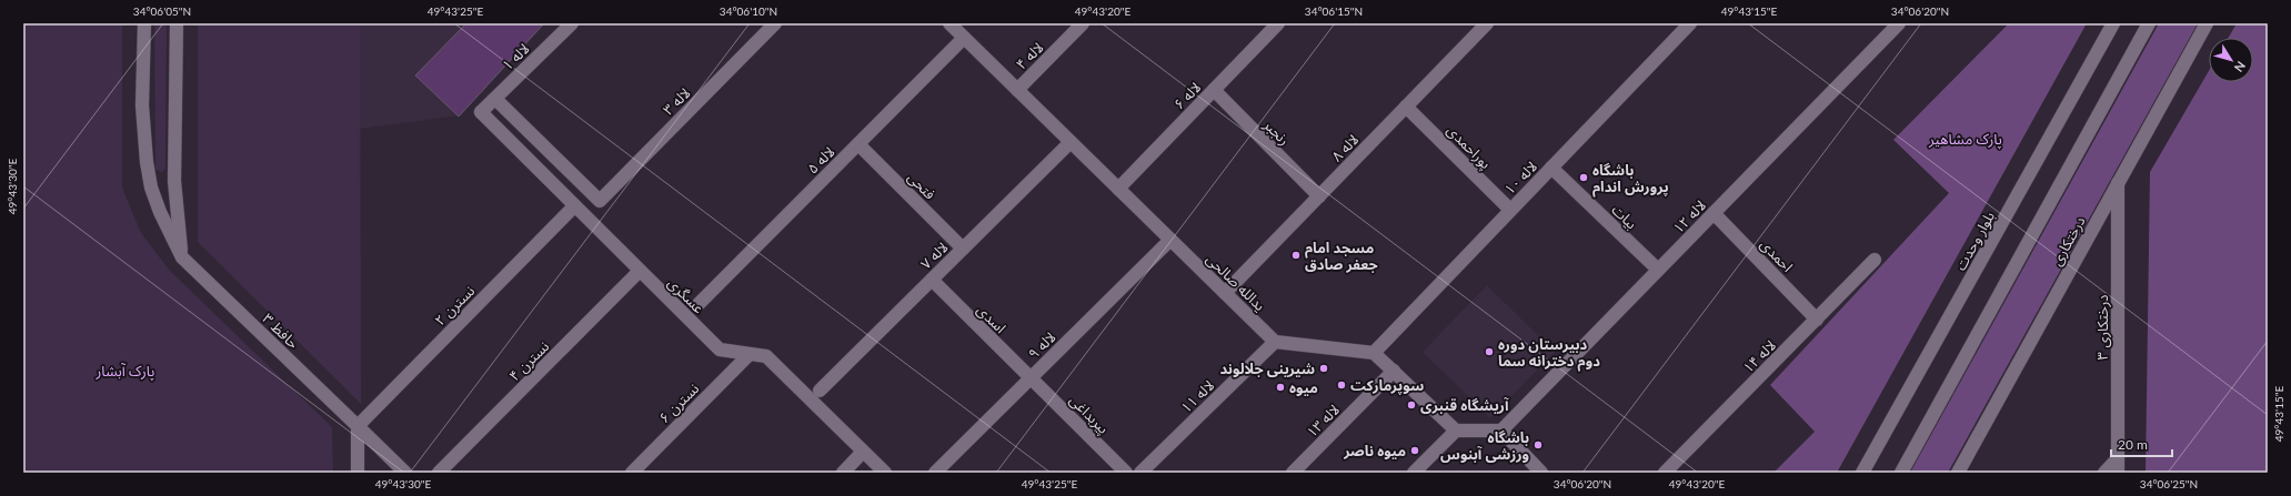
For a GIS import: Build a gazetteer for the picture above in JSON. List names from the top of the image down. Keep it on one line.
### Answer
{"streets":{"street":["لاله ۴","لاله ۱","لاله ۶","لاله ۳","رنجبر","پوراحمدی","لاله ۸","لاله ۵","لاله ۱۰","فتحی","بیات","لاله ۱۲","بلوار وحدت","درختکاری","لاله ۷","احمدی","یدالله صالحی","عسگری","نسترن ۲","اسدی","درختکاری ۳","حافظ ۳","لاله ۹","لاله ۱۴","نسترن ۴","لاله ۱۱","نسترن ۶","پیربداغی","لاله ۱۳"]},"crossings":[["لاله ۴","یدالله صالحی"],["لاله ۱","لاله ۳"],["لاله ۱","عسگری"],["لاله ۶","رنجبر"],["لاله ۶","یدالله صالحی"],["رنجبر","لاله ۸"],["پوراحمدی","لاله ۸"],["پوراحمدی","لاله ۱۰"],["لاله ۸","یدالله صالحی"],["لاله ۵","فتحی"],["لاله ۵","یدالله صالحی"],["لاله ۱۰","بیات"],["فتحی","لاله ۷"],["بیات","لاله ۱۲"],["لاله ۱۲","احمدی"],["درختکاری","درختکاری ۳"],["لاله ۷","یدالله صالحی"],["لاله ۷","اسدی"],["احمدی","لاله ۱۴"],["یدالله صالحی","لاله ۹"],["یدالله صالحی","لاله ۱۱"],["عسگری","نسترن ۲"],["عسگری","نسترن ۴"],["عسگری","نسترن ۶"],["نسترن ۲","حافظ ۳"],["اسدی","لاله ۹"],["اسدی","پیربداغی"],["لاله ۹","پیربداغی"]],"parks":["پارک مشاهیر","پارک آبشار"],"places":["باشگاه پرورش اندام","مسجد امام جعفر صادق","دبیرستان دوره دوم دخترانه سما","شیرینی جلالوند","سوپرمارکت","میوه","آریشگاه قنبری","باشگاه ورزشی آبنوس","میوه ناصر"],"scale_bar":"20 m","north":"bottom right","coordinates":["34°06'05\"N","49°43'25\"E","34°06'10\"N","49°43'20\"E","34°06'15\"N","49°43'15\"E","34°06'20\"N","49°43'30\"E","34°06'25\"N"]}
